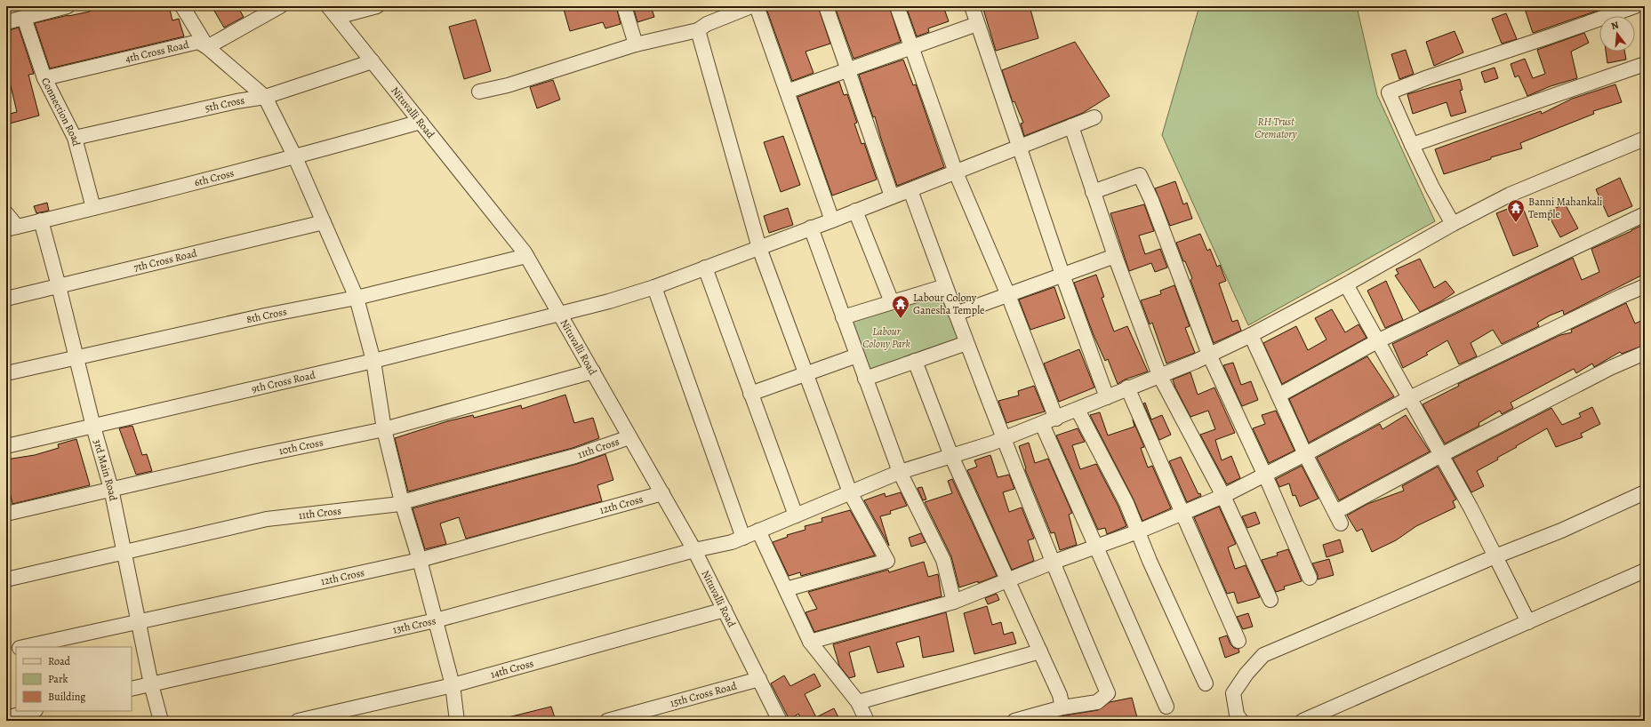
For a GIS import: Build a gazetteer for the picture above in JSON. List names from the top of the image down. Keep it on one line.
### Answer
{"streets":{"street":["4th Cross Road","5th Cross","Connection Road","Nituvalli Road","6th Cross","7th Cross Road","8th Cross","9th Cross Road","10th Cross","11th Cross","3rd Main Road","12th Cross","13th Cross","14th Cross","15th Cross Road"]},"crossings":[["4th Cross Road","Connection Road"],["5th Cross","Connection Road"],["5th Cross","Nituvalli Road"],["Connection Road","6th Cross"],["Nituvalli Road","6th Cross"],["Nituvalli Road","8th Cross"],["Nituvalli Road","9th Cross Road"],["Nituvalli Road","10th Cross"],["Nituvalli Road","11th Cross"],["Nituvalli Road","12th Cross"],["Nituvalli Road","13th Cross"],["Nituvalli Road","14th Cross"],["Nituvalli Road","15th Cross Road"],["6th Cross","3rd Main Road"],["7th Cross Road","3rd Main Road"],["8th Cross","3rd Main Road"],["9th Cross Road","3rd Main Road"],["10th Cross","3rd Main Road"],["11th Cross","3rd Main Road"],["3rd Main Road","12th Cross"],["3rd Main Road","13th Cross"]],"parks":["RH Trust Crematory","Labour Colony Park"],"places":{"temple":["Banni Mahankali Temple","Labour Colony Ganesha Temple"]},"legend":["Road","Park","Building"],"north":"top"}
